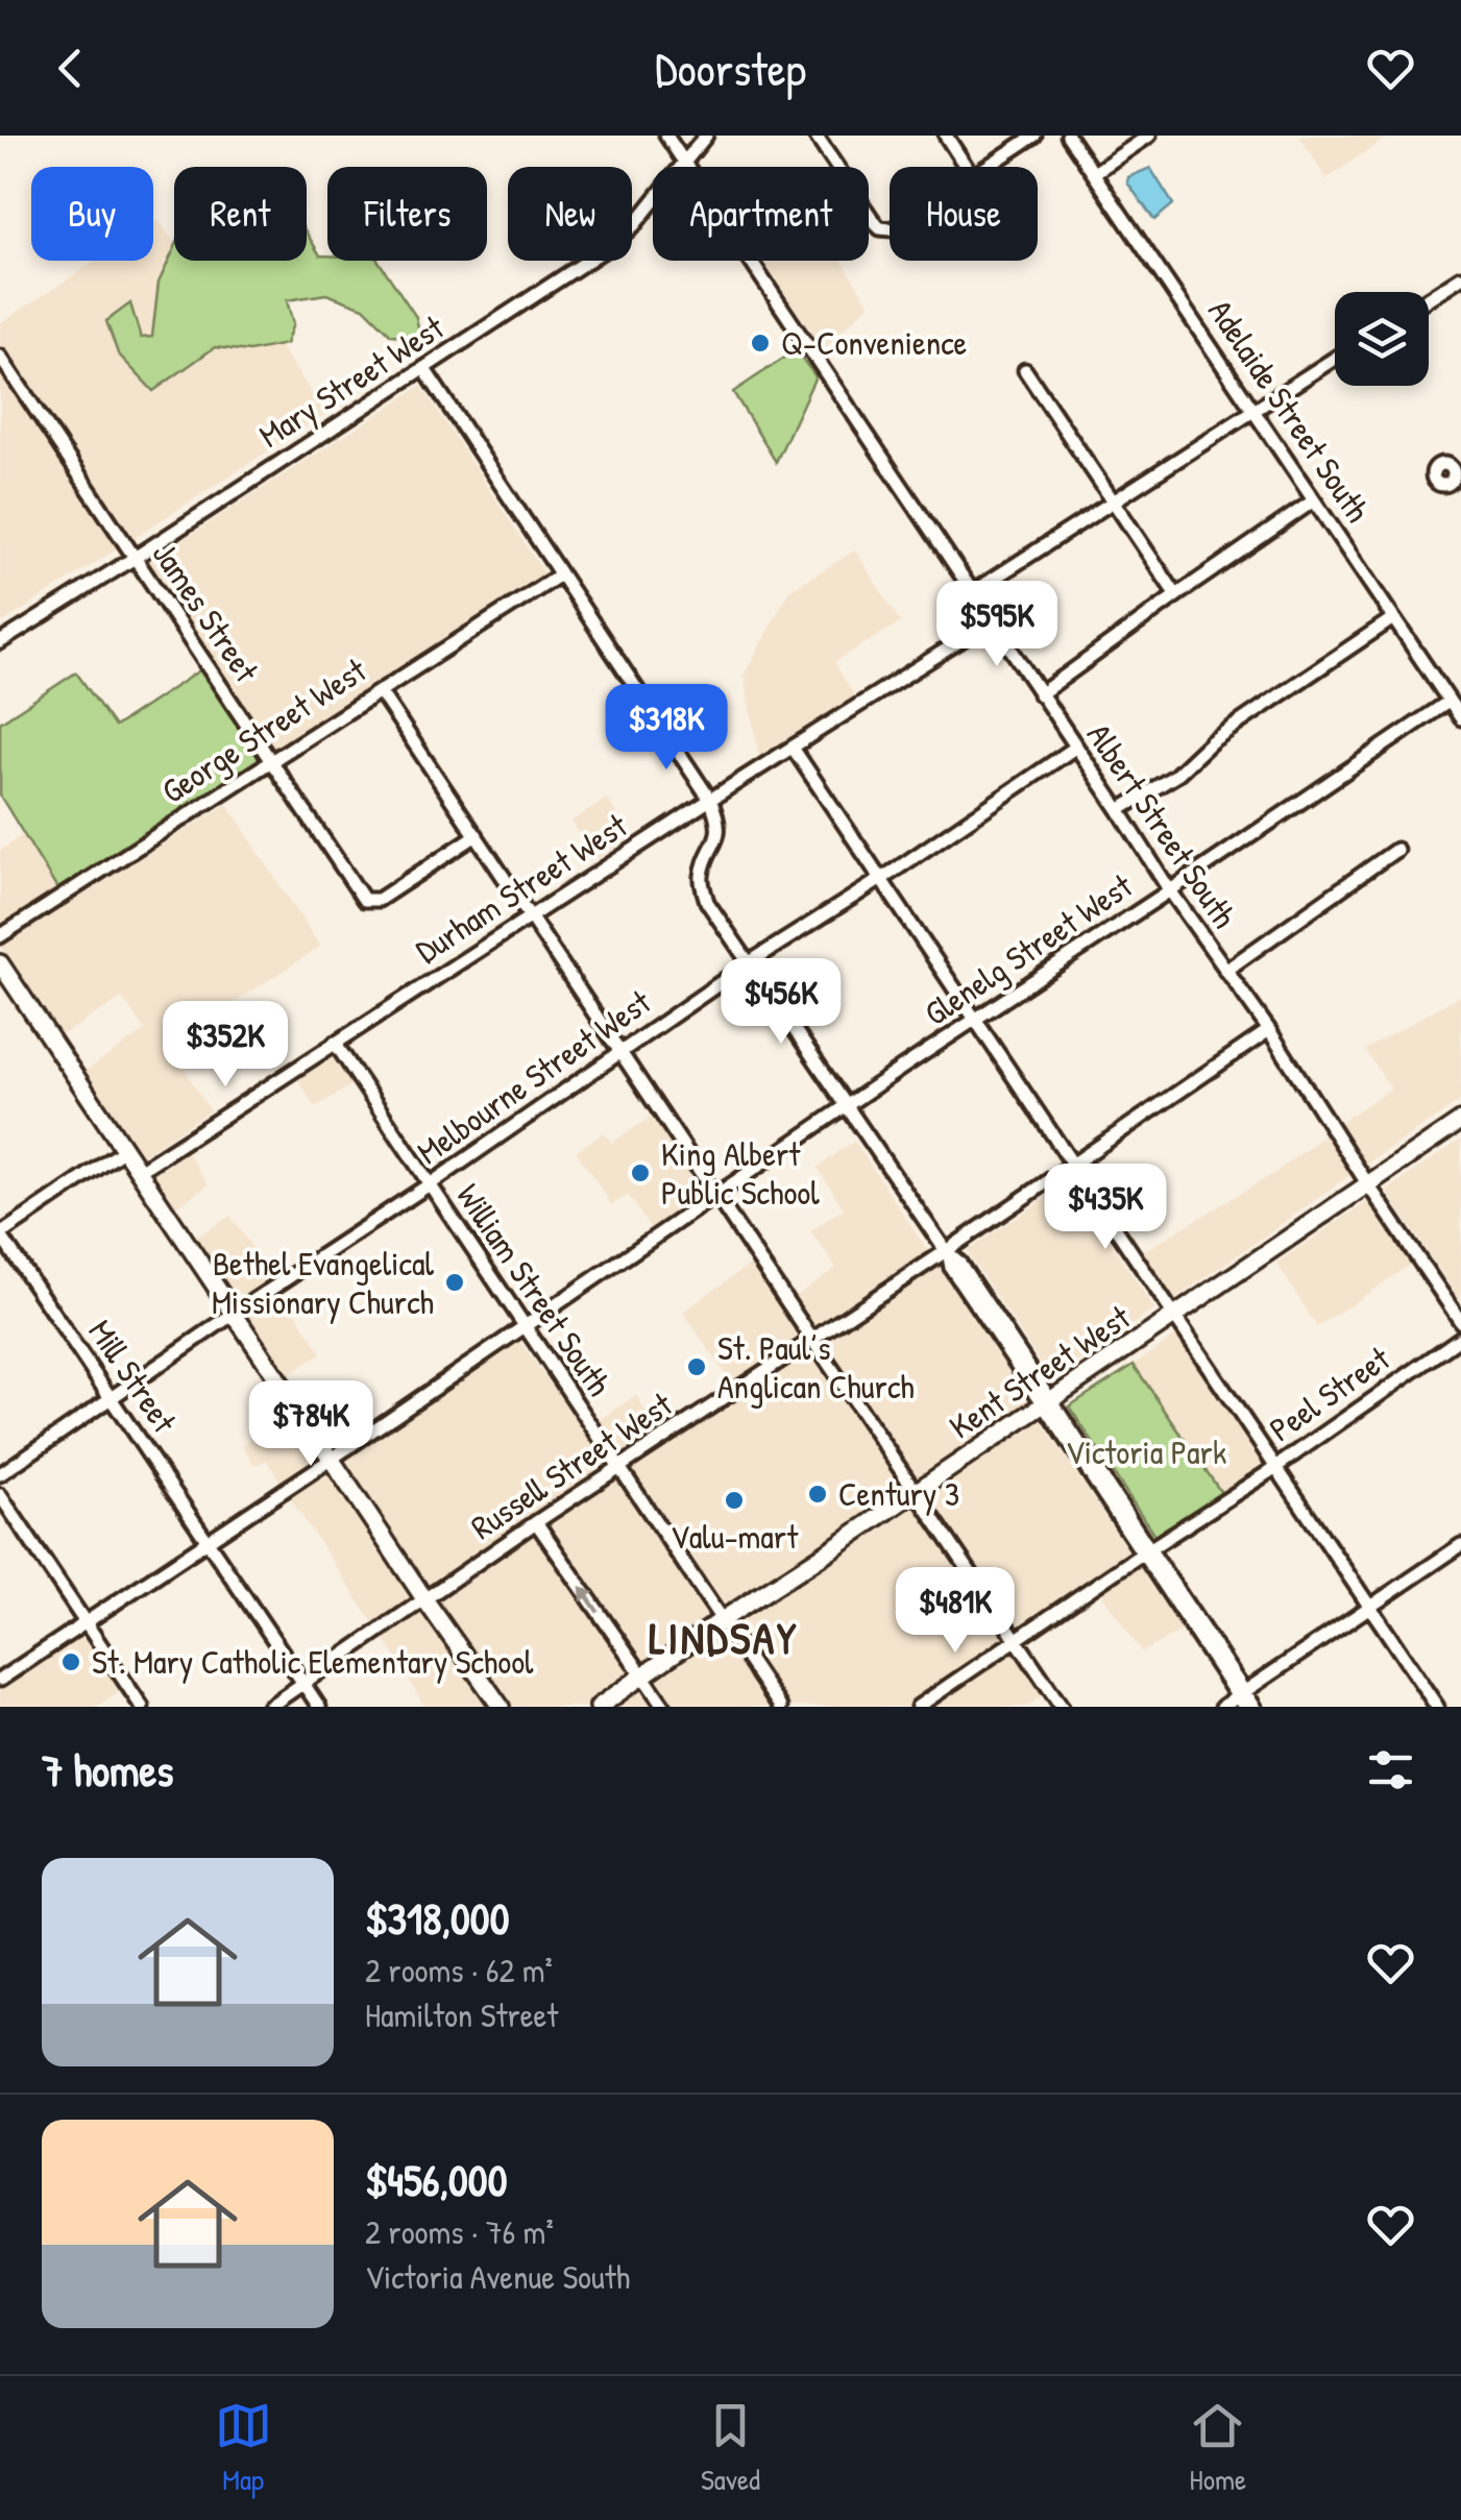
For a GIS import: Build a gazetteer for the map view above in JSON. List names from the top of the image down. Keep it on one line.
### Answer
{"streets":{"main road":["Kent Street West"],"street":["Mary Street West","Adelaide Street South","James Street","George Street West","Albert Street South","Durham Street West","Glenelg Street West","Melbourne Street West","William Street South","Mill Street","Peel Street","Russell Street West"]},"crossings":[["Mary Street West","James Street"],["Mary Street West","Albert Street South"],["Adelaide Street South","Glenelg Street West"],["James Street","George Street West"],["Albert Street South","Durham Street West"],["Albert Street South","Glenelg Street West"],["Albert Street South","Melbourne Street West"],["Albert Street South","Kent Street West"],["Albert Street South","Russell Street West"],["Durham Street West","William Street South"],["Glenelg Street West","William Street South"],["Glenelg Street West","Mill Street"],["Melbourne Street West","William Street South"],["Melbourne Street West","Mill Street"],["William Street South","Kent Street West"],["William Street South","Russell Street West"],["Mill Street","Russell Street West"]],"districts":["LINDSAY"],"parks":["Victoria Park"],"places":["Q-Convenience","King Albert Public School","Bethel Evangelical Missionary Church","St. Paul’s Anglican Church","Century 3","Valu-mart","St. Mary Catholic Elementary School"],"page":{"header":"Doorstep","chip":["Buy","Rent","Filters","New","Apartment","House"],"price":["$595K","$318K","$456K","$352K","$435K","$784K","$481K"],"heading":"7 homes","list":[{"name":"$318,000","note":"2 rooms · 62 m² · Hamilton Street"},{"name":"$456,000","note":"2 rooms · 76 m² · Victoria Avenue South"}],"tabs":["Map","Saved","Home"]}}
